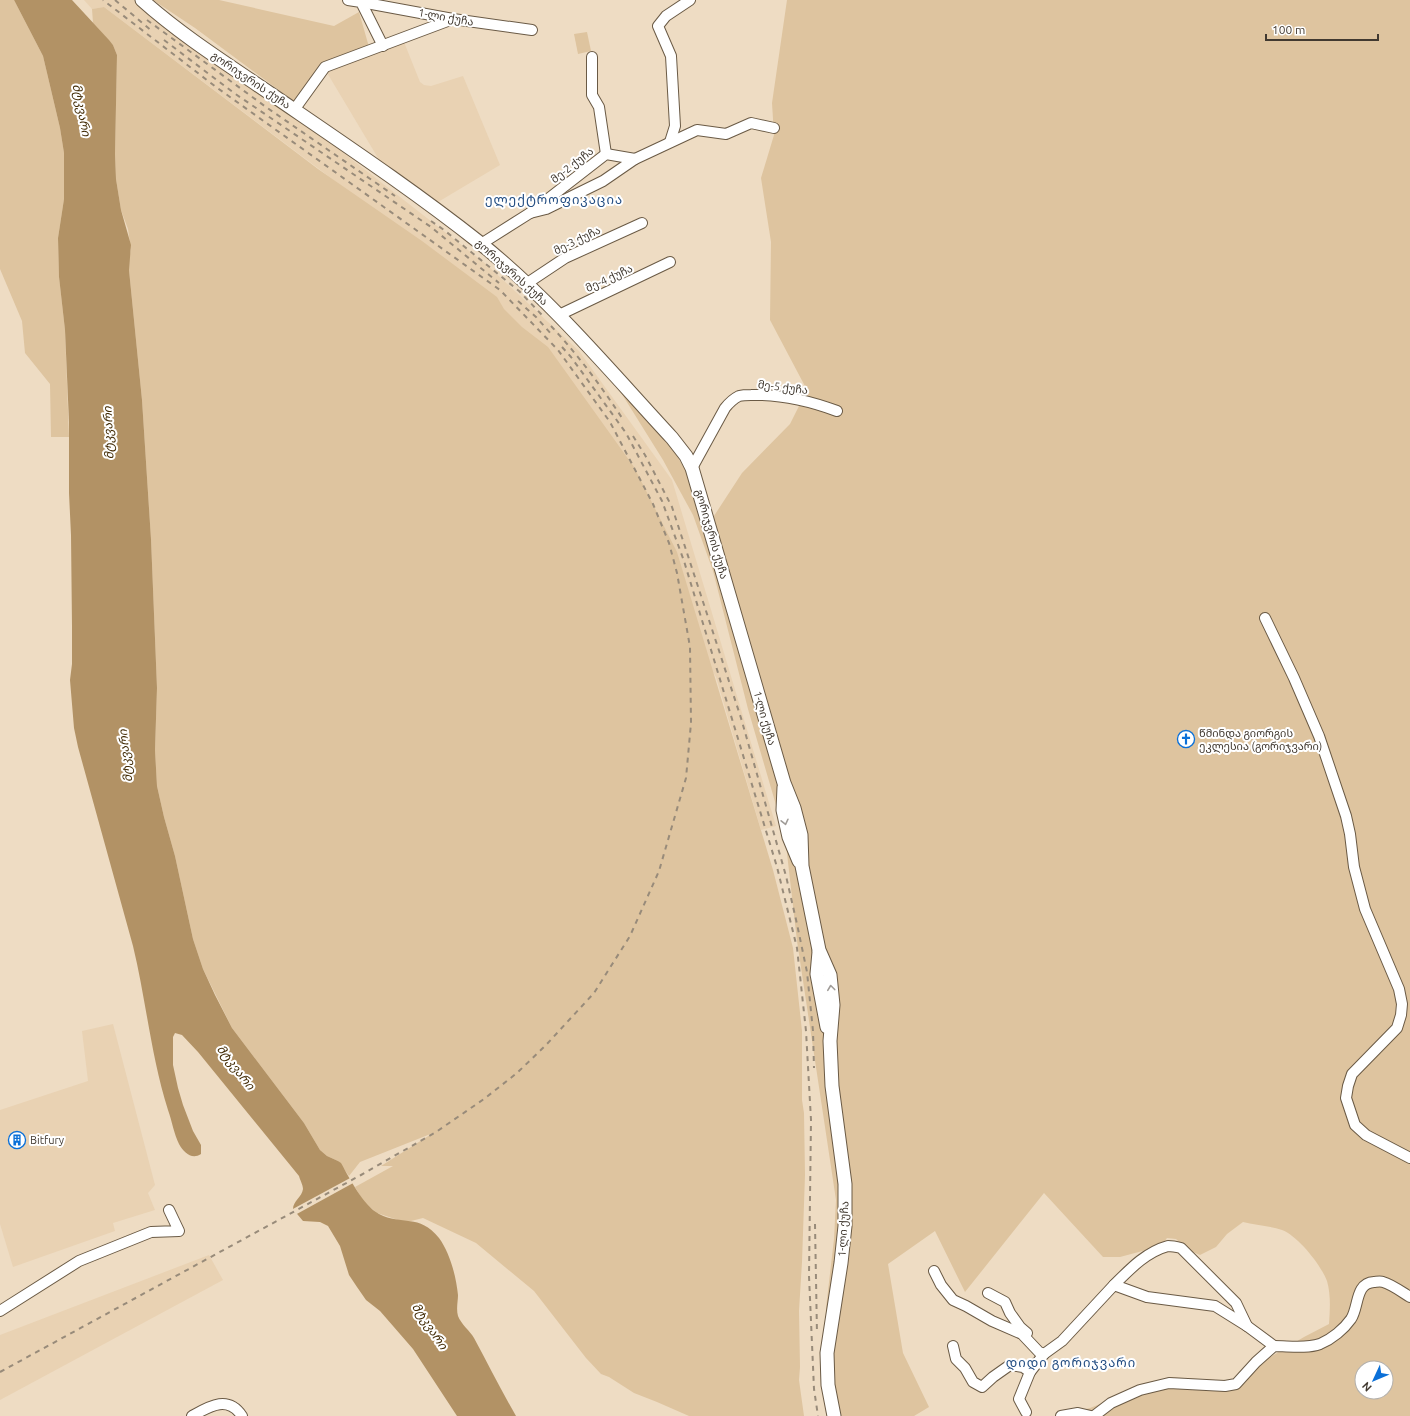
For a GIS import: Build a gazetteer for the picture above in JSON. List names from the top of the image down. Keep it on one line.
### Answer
{"streets":{"main road":["1-ლი ქუჩა","გორიჯვრის ქუჩა"],"street":["მე-2 ქუჩა","მე-3 ქუჩა","მე-4 ქუჩა","მე-5 ქუჩა"]},"crossings":[["1-ლი ქუჩა","გორიჯვრის ქუჩა"],["გორიჯვრის ქუჩა","მე-2 ქუჩა"],["გორიჯვრის ქუჩა","მე-3 ქუჩა"],["გორიჯვრის ქუჩა","მე-4 ქუჩა"],["გორიჯვრის ქუჩა","მე-5 ქუჩა"]],"districts":["ელექტროფიკაცია","დიდი გორიჯვარი"],"water":["მტკვარი"],"places":{"church":["წმინდა გიორგის ეკლესია (გორიჯვარი)"],"building":["Bitfury"]},"scale_bar":"100 m","north":"bottom left"}
